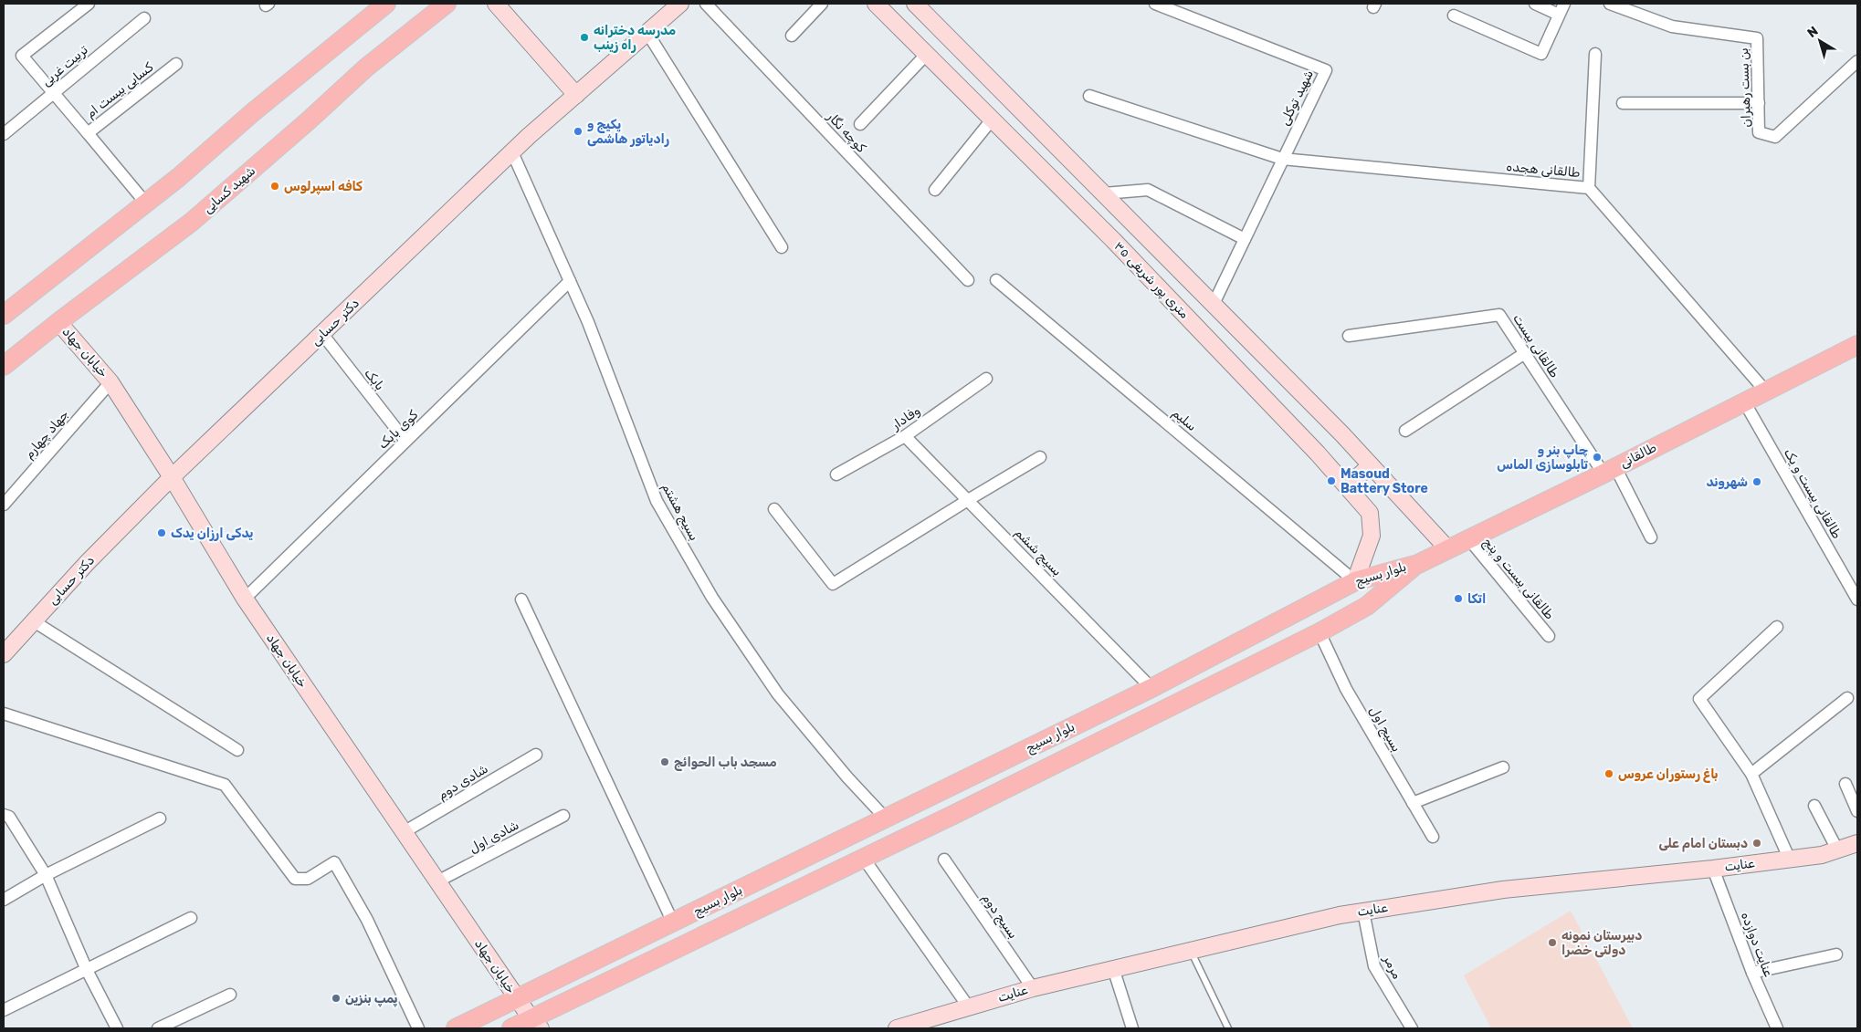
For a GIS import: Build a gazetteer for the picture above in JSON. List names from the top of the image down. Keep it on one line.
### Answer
{"streets":{"main road":["شهید کسایی","طالقانی","بلوار بسیج"],"street":["تربیت غربی","بن بست رهبران","کسایی بیست ام","شهید توکلی","کوچه نگار","طالقانی هجده","۳۵ متری پور شریفی","دکتر حسابی","طالقانی بیست","خیابان جهاد","بابک","وفادار","سلیم","کوی بابک","جهاد چهارم","طالقانی بیست و یک","بسیج هشتم","بسیج ششم","طالقانی بیست و پنج","بسیج اول","شادی دوم","شادی اول","عنایت","بسيج دوم","عنایت دوازده","مرمر"]},"crossings":[["شهید توکلی","طالقانی هجده"],["طالقانی هجده","طالقانی"],["شهید کسایی","خیابان جهاد"],["۳۵ متری پور شریفی","سلیم"],["۳۵ متری پور شریفی","بلوار بسیج"],["دکتر حسابی","خیابان جهاد"],["دکتر حسابی","بابک"],["دکتر حسابی","بسیج هشتم"],["طالقانی بیست","طالقانی"],["خیابان جهاد","کوی بابک"],["خیابان جهاد","جهاد چهارم"],["خیابان جهاد","بلوار بسیج"],["خیابان جهاد","شادی دوم"],["خیابان جهاد","شادی اول"],["بابک","کوی بابک"],["وفادار","بسیج ششم"],["سلیم","بلوار بسیج"],["کوی بابک","بسیج هشتم"],["طالقانی","طالقانی بیست و یک"],["طالقانی","بلوار بسیج"],["طالقانی","طالقانی بیست و پنج"],["بسیج هشتم","بلوار بسیج"],["بسیج ششم","بلوار بسیج"],["بلوار بسیج","بسیج اول"],["عنایت","بسيج دوم"],["عنایت","عنایت دوازده"],["عنایت","مرمر"]],"places":["مدرسه دخترانه راه زینب","پکیج و رادیاتور هاشمی","کافه اسپرلوس","چاپ بنر و تابلوسازی الماس","Masoud Battery Store","شهروند","یدکی ارزان یدک","اتکا","مسجد باب الحوائج","باغ رستوران عروس","دبستان امام علی","دبیرستان نمونه دولتی خضرا","پمپ بنزین"],"north":"top left"}
